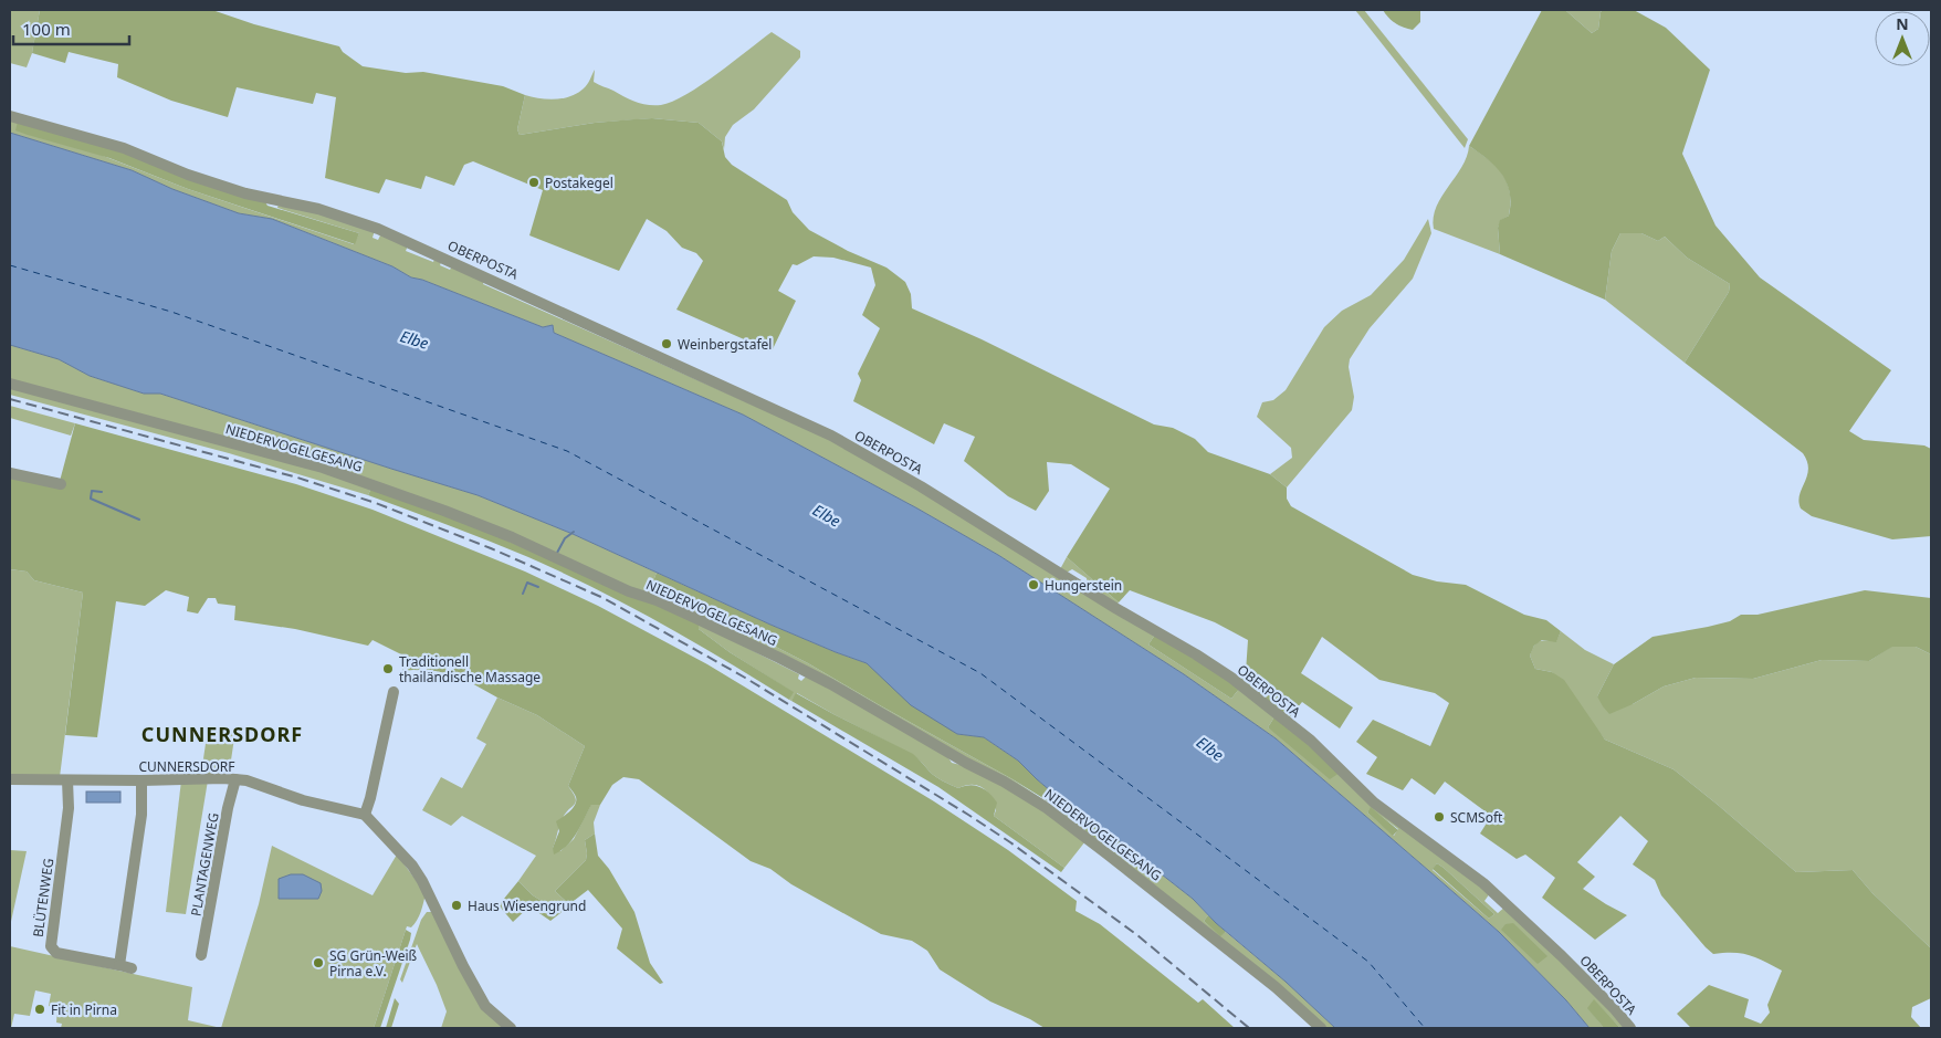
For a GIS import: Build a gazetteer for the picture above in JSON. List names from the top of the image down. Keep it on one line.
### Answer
{"streets":{"street":["OBERPOSTA","NIEDERVOGELGESANG","CUNNERSDORF","PLANTAGENWEG","BLÜTENWEG"]},"crossings":[["CUNNERSDORF","PLANTAGENWEG"],["CUNNERSDORF","BLÜTENWEG"]],"districts":["CUNNERSDORF"],"water":["Elbe"],"places":["Postakegel","Weinbergstafel","Hungerstein","Traditionell thailändische Massage","SCMSoft","Haus Wiesengrund","SG Grün-Weiß Pirna e.V.","Fit in Pirna"],"scale_bar":"100 m","north":"top"}
